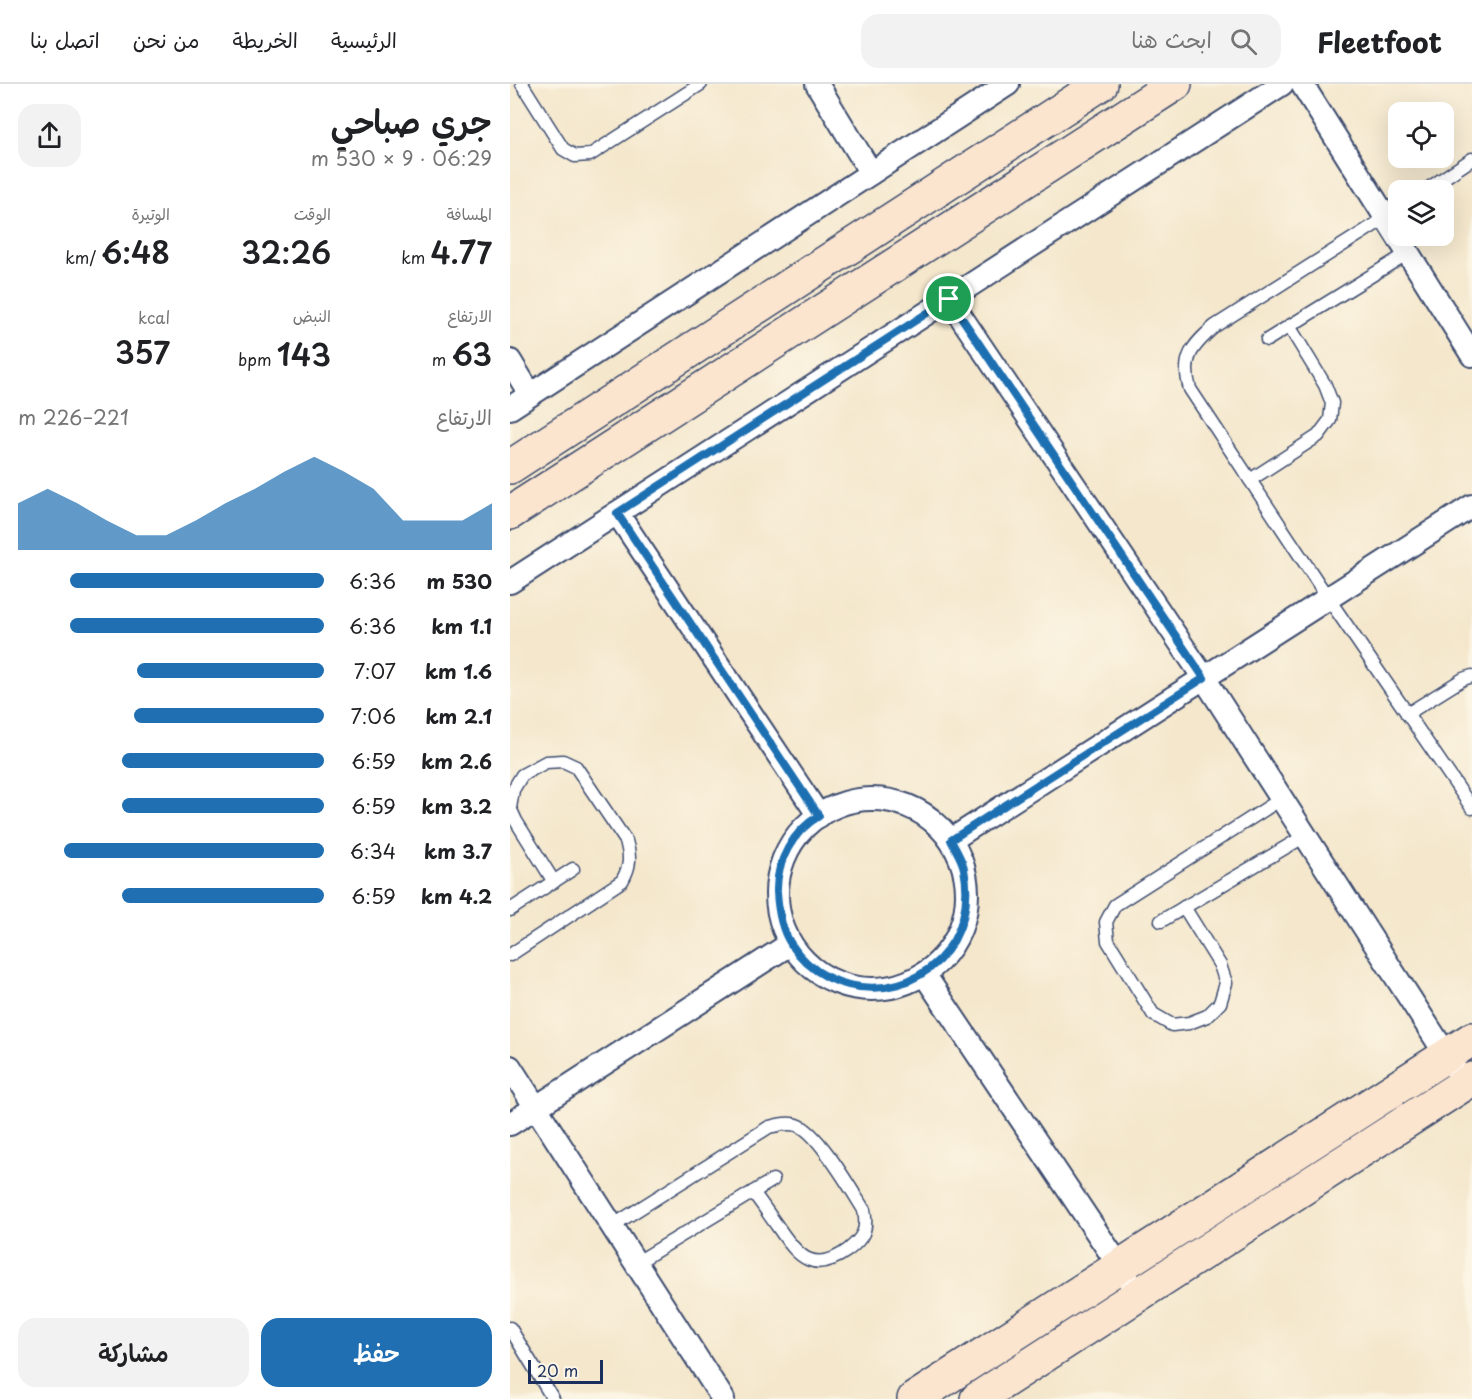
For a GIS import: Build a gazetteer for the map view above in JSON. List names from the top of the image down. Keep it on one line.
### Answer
{"scale_bar":"20 m","page":{"header":"Fleetfoot","search":"ابحث هنا","nav":["الرئيسية","الخريطة","من نحن","اتصل بنا"],"heading":["جري صباحي","06:29 · 9 × 530 m"],"stats":[["المسافة","4.77 km"],["الوقت","32:26"],["الوتيرة","6:48 /km"],["الارتفاع","63 m"],["النبض","143 bpm"],["kcal","357"]],"chart":["الارتفاع","221–226 m"],"list":[{"name":"530 m","note":"6:36"},{"name":"1.1 km","note":"6:36"},{"name":"1.6 km","note":"7:07"},{"name":"2.1 km","note":"7:06"},{"name":"2.6 km","note":"6:59"},{"name":"3.2 km","note":"6:59"},{"name":"3.7 km","note":"6:34"},{"name":"4.2 km","note":"6:59"}],"buttons":["حفظ","مشاركة"],"scale":"20 m"}}
